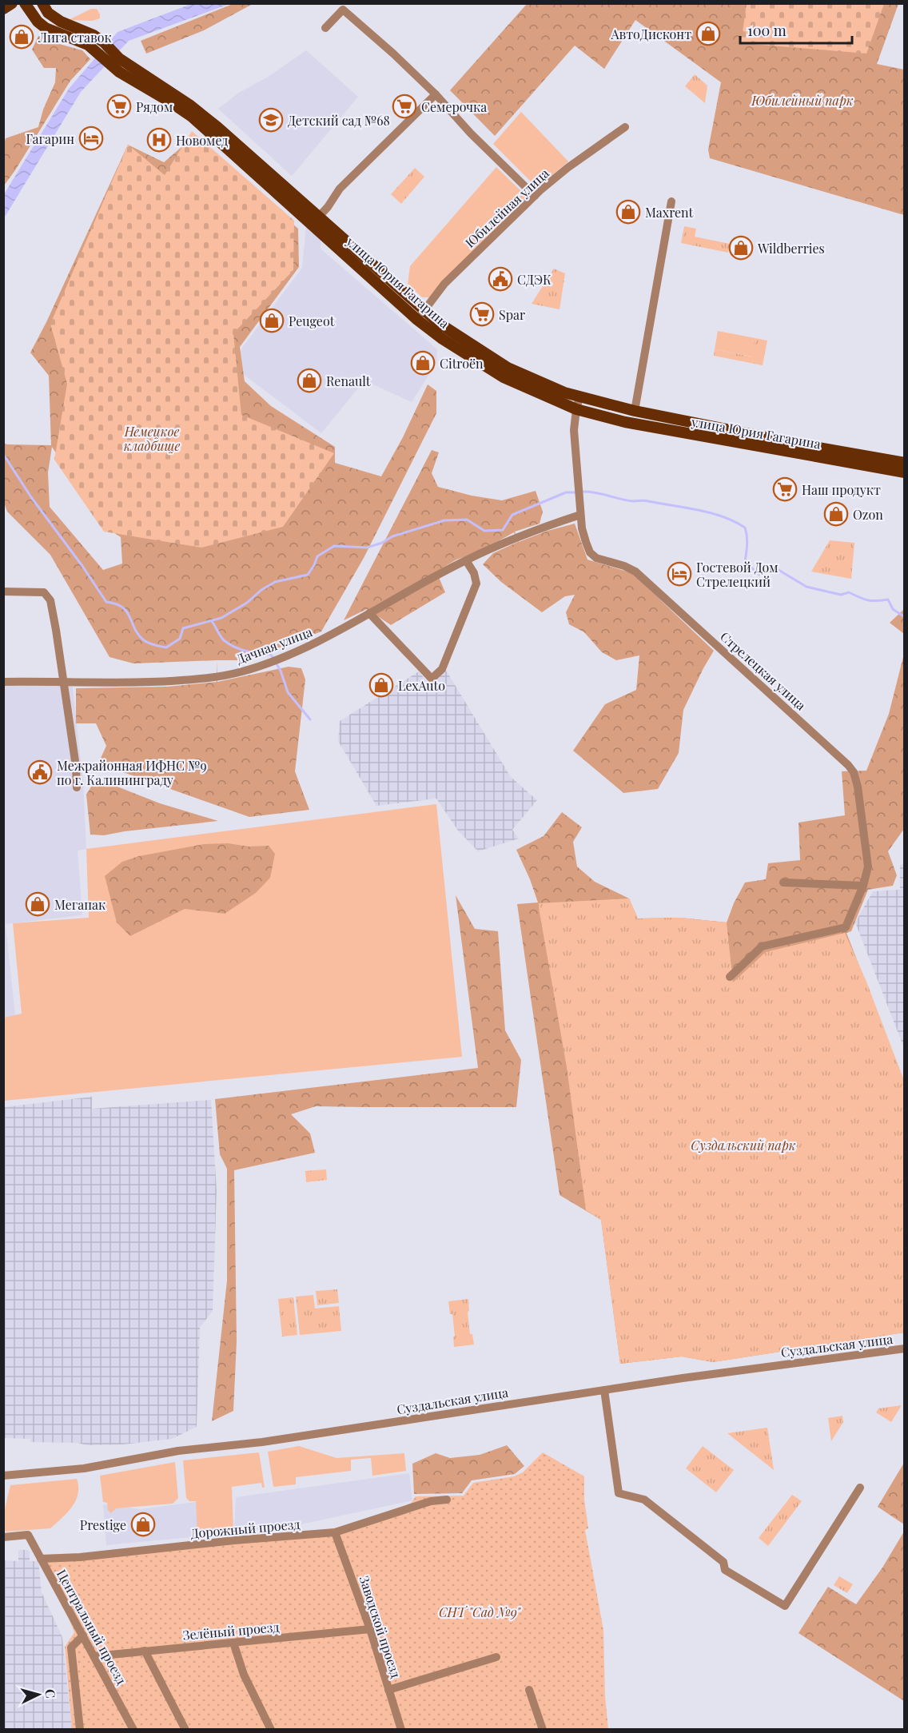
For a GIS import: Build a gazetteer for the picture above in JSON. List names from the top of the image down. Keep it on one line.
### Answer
{"streets":{"main road":["улица Юрия Гагарина"],"street":["Юбилейная улица","Дачная улица","Стрелецкая улица","Суздальская улица","Дорожный проезд","Центральный проезд","Заводской проезд","Зелёный проезд"]},"crossings":[["Юбилейная улица","улица Юрия Гагарина"],["улица Юрия Гагарина","Стрелецкая улица"],["Дорожный проезд","Центральный проезд"],["Дорожный проезд","Заводской проезд"],["Центральный проезд","Зелёный проезд"],["Заводской проезд","Зелёный проезд"]],"parks":["Юбилейный парк","Немецкое кладбище","Суздальский парк","СНТ \"Сад №9\""],"places":{"shop":["АвтоДисконт","Лига ставок","Maxrent","Wildberries","Peugeot","Citroën","Renault","Ozon","LexAuto","Мегапак","Prestige"],"supermarket":["Рядом","Семерочка","Spar","Наш продукт"],"school or university":["Детский сад №68"],"hotel":["Гагарин","Гостевой Дом Стрелецкий"],"hospital":["Новомед"],"public building":["СДЭК","Межрайонная ИФНС №9 по г. Калининграду"]},"scale_bar":"100 m","north":"right"}
